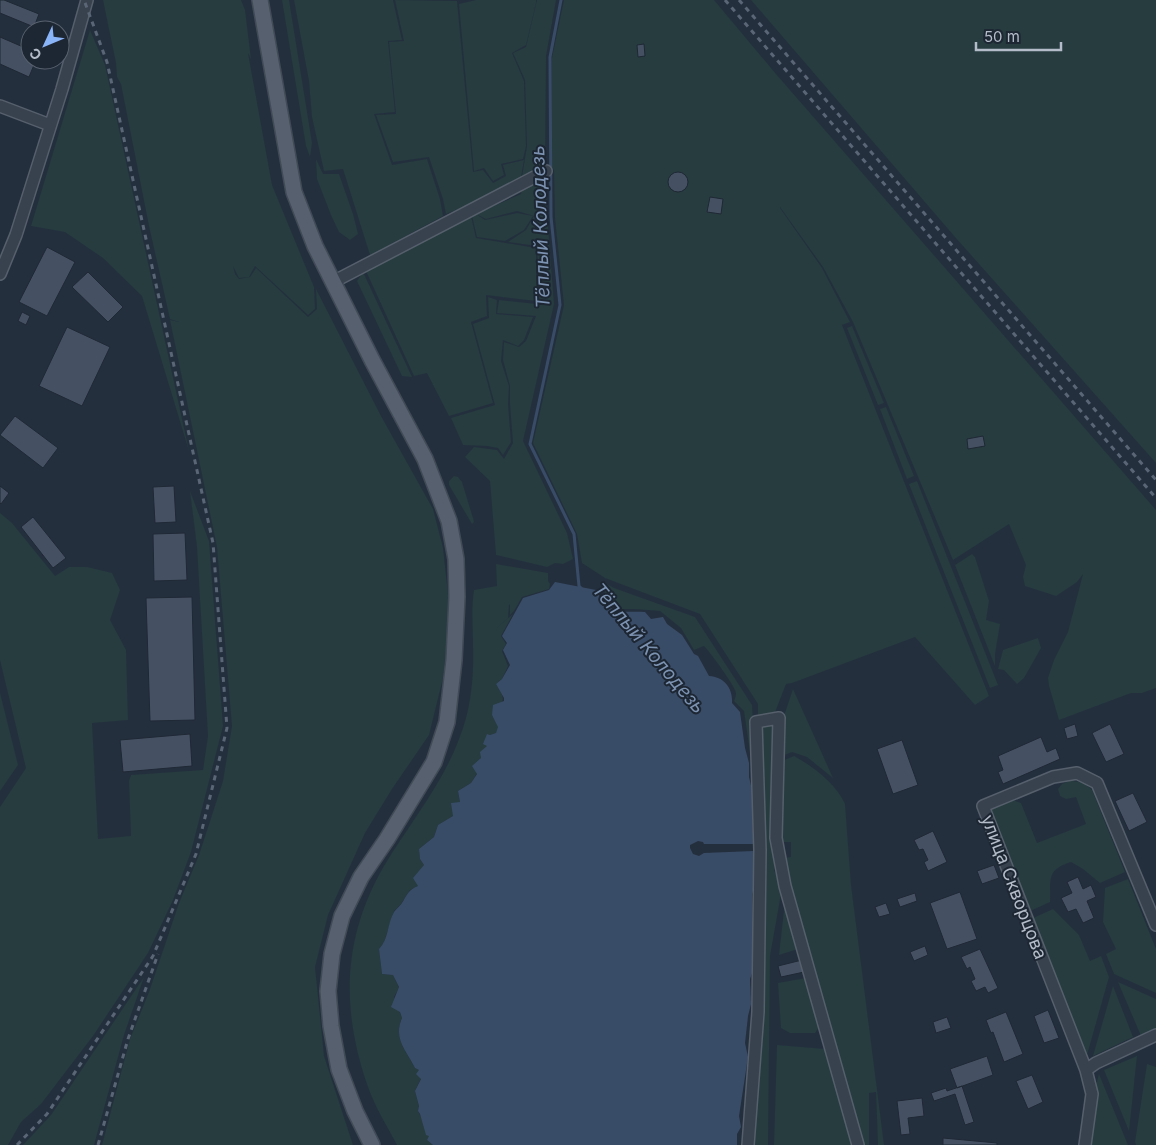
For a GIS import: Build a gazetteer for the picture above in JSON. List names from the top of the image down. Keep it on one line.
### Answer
{"streets":{"street":["улица Скворцова"]},"water":["Тёплый Колодезь"],"scale_bar":"50 m","north":"bottom left"}
